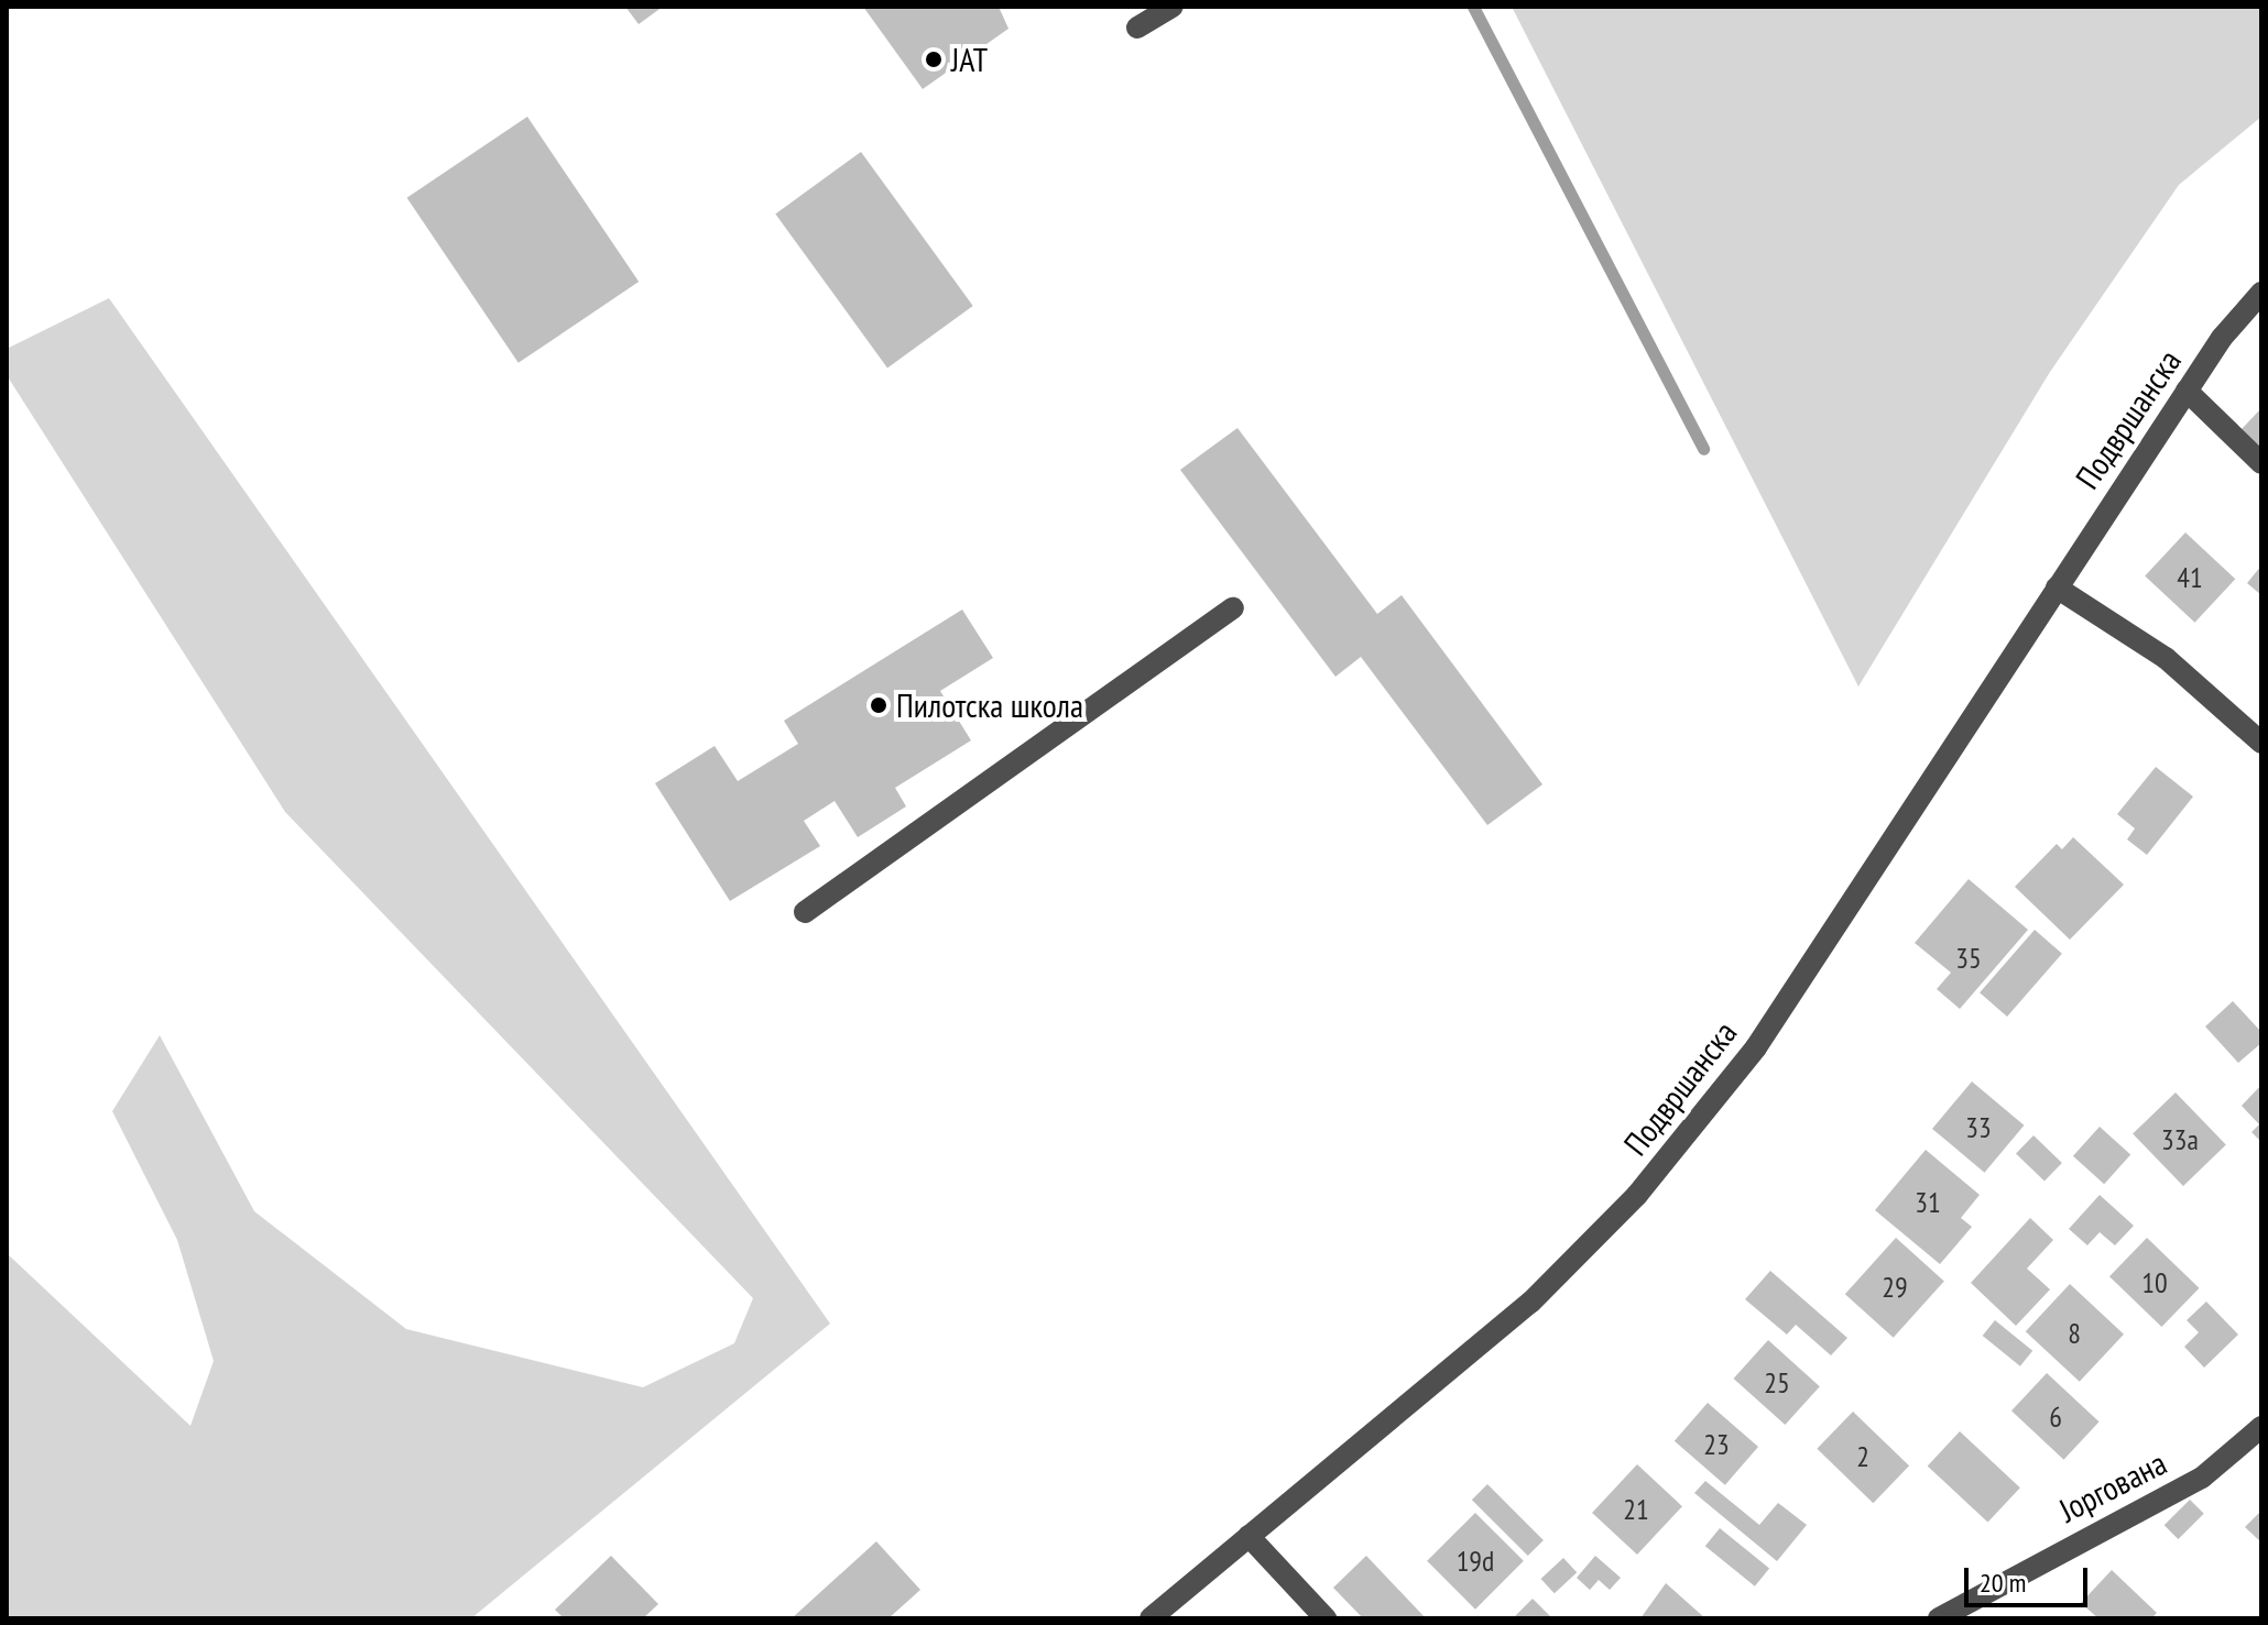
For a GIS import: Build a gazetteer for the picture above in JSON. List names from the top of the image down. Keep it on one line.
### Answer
{"streets":{"street":["Подвршанска","Јоргована"]},"places":["ЈАТ","Пилотска школа"],"house_numbers":["41","35","33","33a","31","10","29","8","25","6","23","2","21","19d"],"scale_bar":"20 m"}
